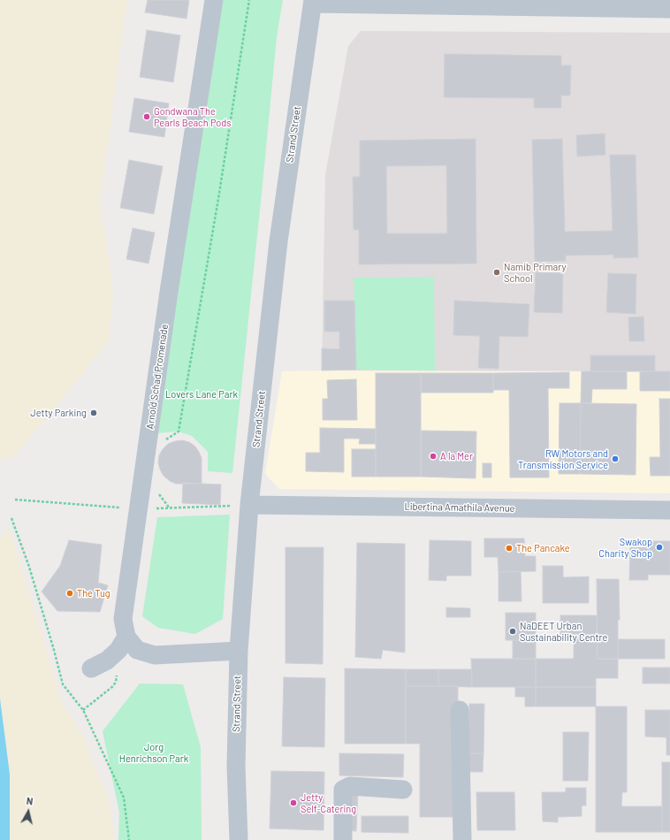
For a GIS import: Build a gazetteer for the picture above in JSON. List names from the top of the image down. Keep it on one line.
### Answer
{"streets":{"street":["Strand Street","Arnold Schad Promenade","Libertina Amathila Avenue"]},"crossings":[["Strand Street","Arnold Schad Promenade"],["Strand Street","Libertina Amathila Avenue"]],"parks":["Lovers Lane Park","Jorg Henrichson Park"],"places":["Gondwana The Pearls Beach Pods","Namib Primary School","Jetty Parking","A la Mer","RW Motors and Transmission Service","Swakop Charity Shop","The Pancake","The Tug","NaDEET Urban Sustainability Centre","Jetty Self-Catering"],"north":"top"}
